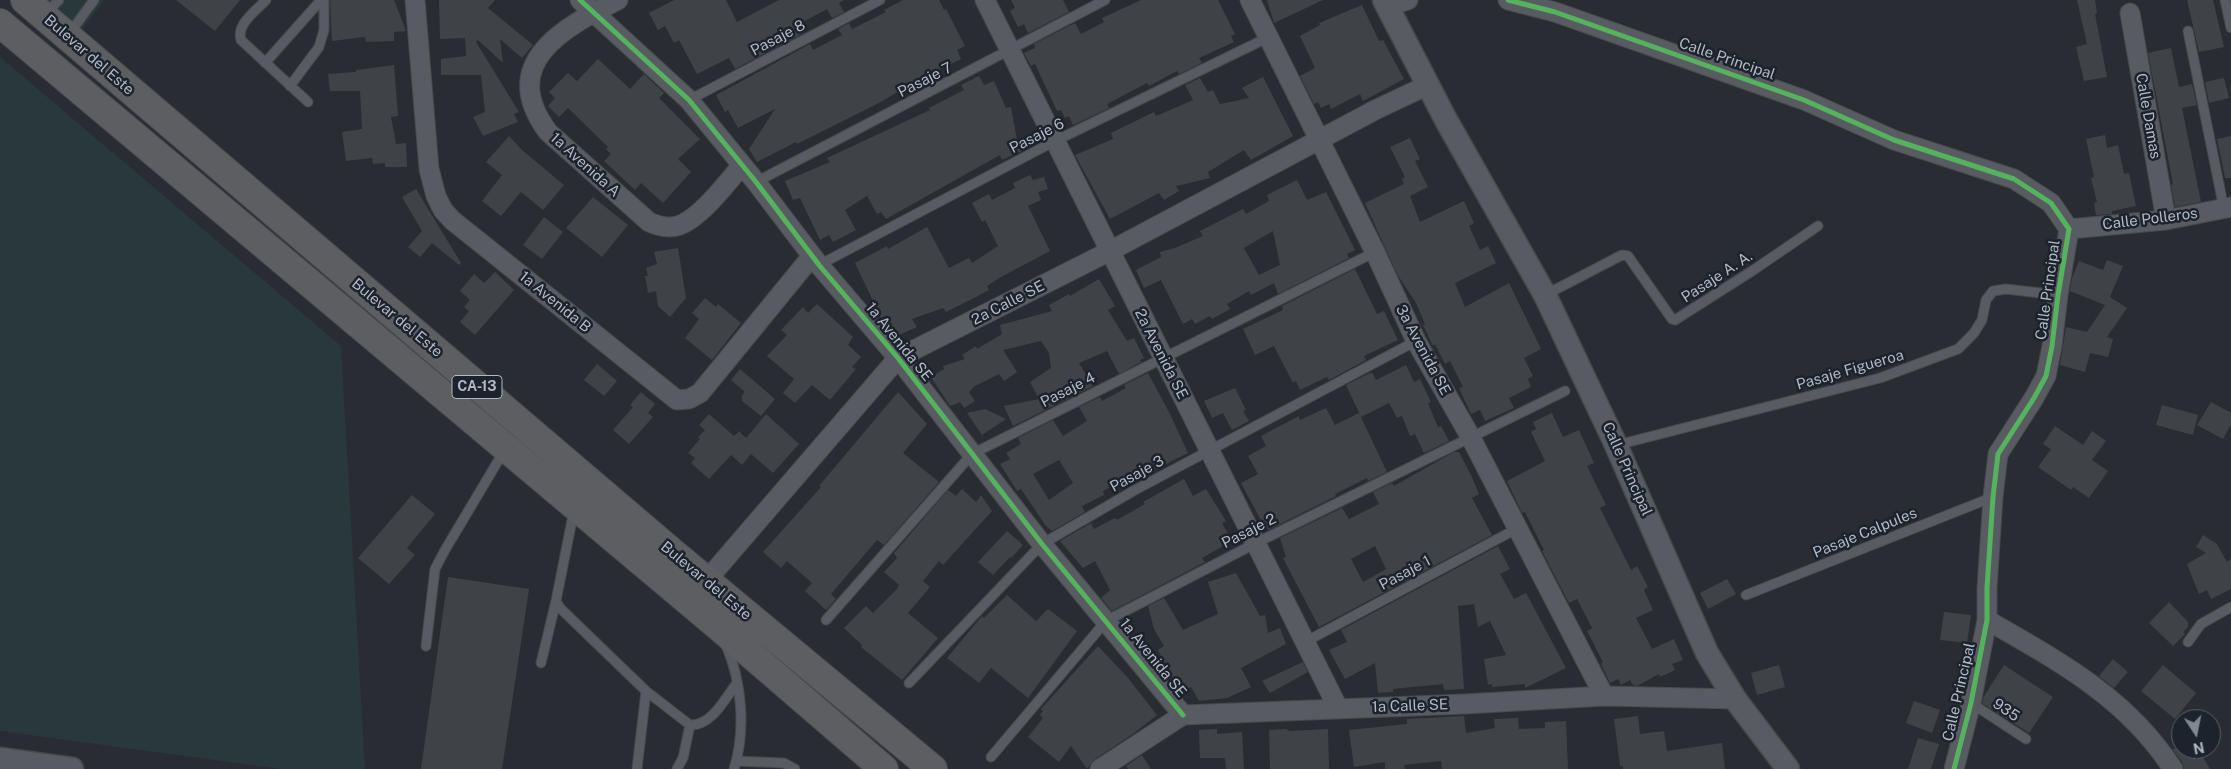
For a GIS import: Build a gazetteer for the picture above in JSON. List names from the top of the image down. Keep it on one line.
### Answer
{"streets":{"highway":["Bulevar del Este","CA-13"],"street":["Calle Principal","Calle Damas","1a Avenida A","Calle Polleros","1a Avenida B","2a Calle SE","1a Avenida SE","3a Avenida SE","2a Avenida SE","1a Calle SE"],"lane":["Pasaje 8","Pasaje 7","Pasaje 6","Pasaje A. A.","Pasaje Figueroa","Pasaje 4","Pasaje 3","Pasaje 2","Pasaje Calpules","Pasaje 1","935"]},"crossings":[["Pasaje 8","1a Avenida SE"],["Bulevar del Este","2a Calle SE"],["Calle Principal","Calle Polleros"],["Calle Principal","Pasaje A. A."],["Calle Principal","2a Calle SE"],["Calle Principal","Pasaje Figueroa"],["Calle Principal","Pasaje Calpules"],["Calle Principal","1a Calle SE"],["Calle Principal","935"],["Pasaje 7","1a Avenida SE"],["Pasaje 7","2a Avenida SE"],["Calle Damas","Calle Polleros"],["Pasaje 6","1a Avenida B"],["Pasaje 6","1a Avenida SE"],["Pasaje 6","3a Avenida SE"],["Pasaje 6","2a Avenida SE"],["1a Avenida A","1a Avenida SE"],["1a Avenida B","1a Avenida SE"],["2a Calle SE","1a Avenida SE"],["2a Calle SE","3a Avenida SE"],["2a Calle SE","2a Avenida SE"],["1a Avenida SE","Pasaje 4"],["1a Avenida SE","Pasaje 3"],["1a Avenida SE","Pasaje 2"],["1a Avenida SE","1a Calle SE"],["3a Avenida SE","Pasaje 4"],["3a Avenida SE","Pasaje 3"],["3a Avenida SE","Pasaje 2"],["3a Avenida SE","Pasaje 1"],["3a Avenida SE","1a Calle SE"],["2a Avenida SE","Pasaje 4"],["2a Avenida SE","Pasaje 3"],["2a Avenida SE","Pasaje 2"],["2a Avenida SE","Pasaje 1"],["2a Avenida SE","1a Calle SE"]],"north":"bottom"}
